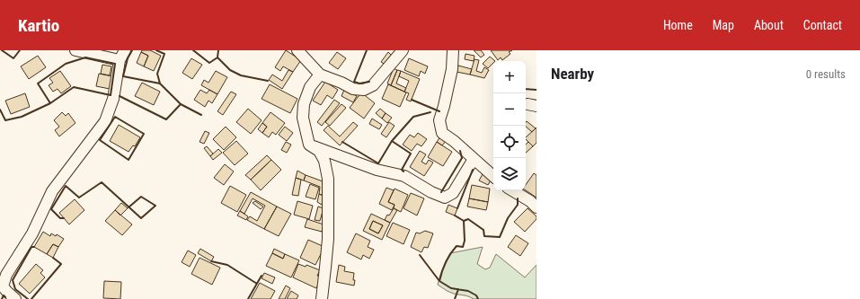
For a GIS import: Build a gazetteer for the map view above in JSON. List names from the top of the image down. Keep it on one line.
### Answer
{"page":{"header":"Kartio","nav":["Home","Map","About","Contact"],"heading":["Nearby","0 results"],"map_buttons":["+","−"]}}
